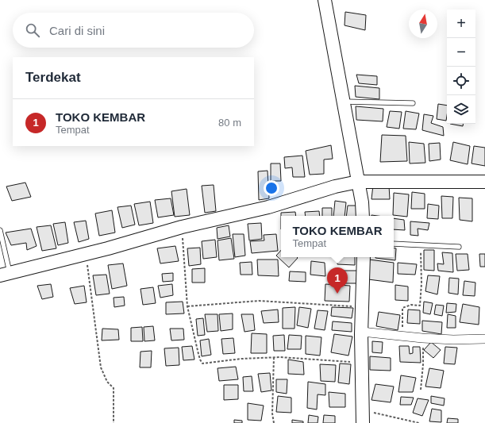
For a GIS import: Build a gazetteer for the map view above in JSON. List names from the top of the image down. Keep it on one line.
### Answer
{"north":"top","page":{"map_buttons":["+","−"],"search":"Cari di sini","heading":"Terdekat","list":[{"mark":"1","name":"TOKO KEMBAR","note":"Tempat","value":"80 m"}],"popup":["TOKO KEMBAR","Tempat"],"pins":"1"}}
